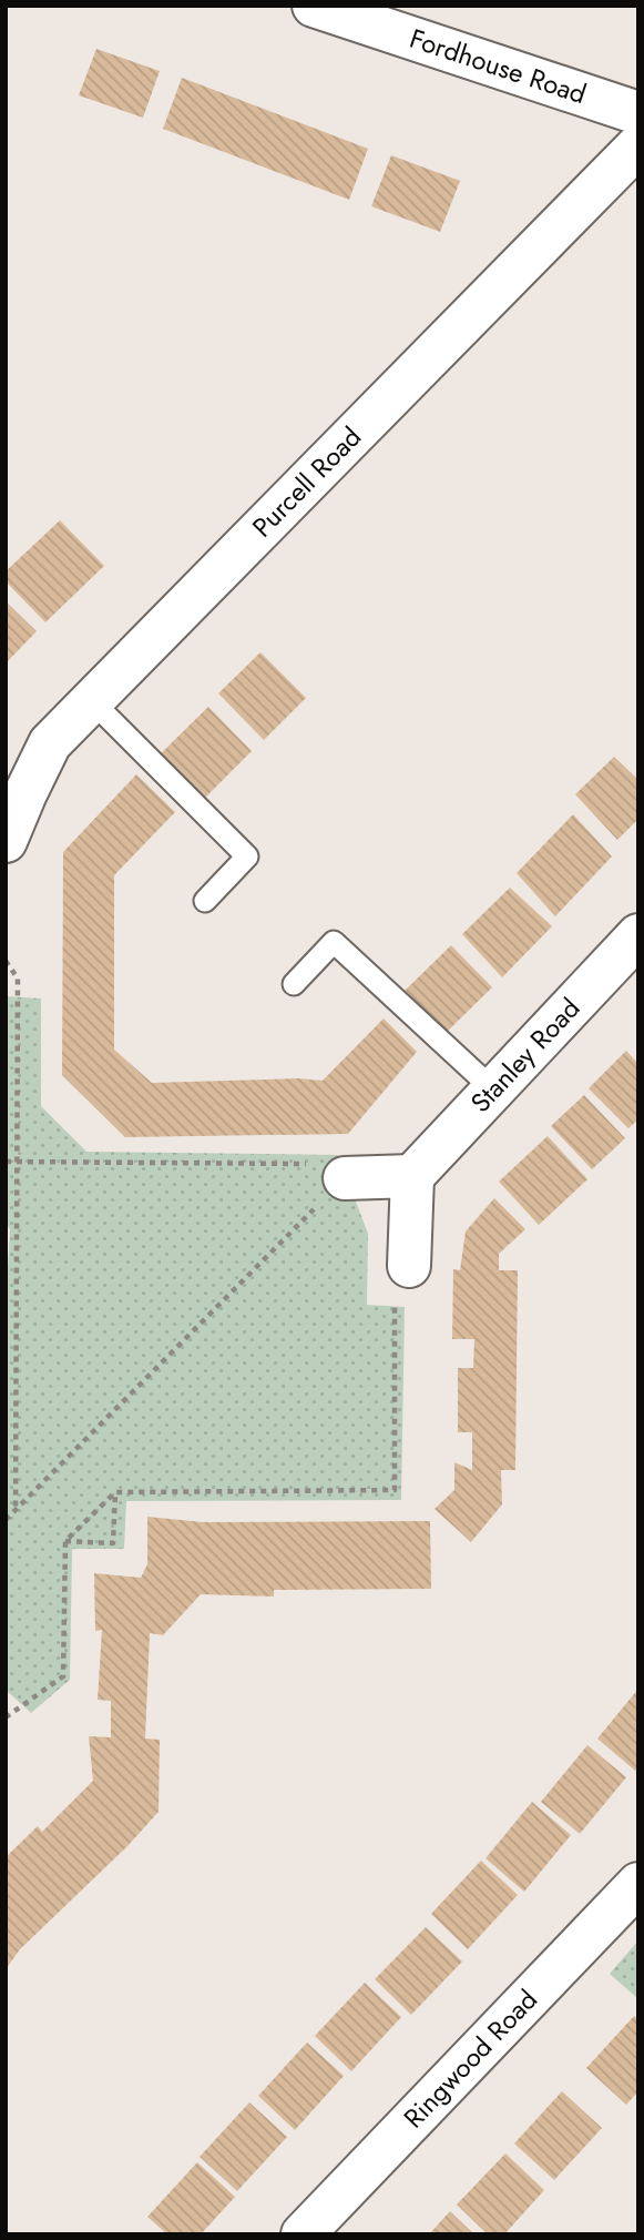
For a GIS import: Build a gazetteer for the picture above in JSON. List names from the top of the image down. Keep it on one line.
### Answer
{"streets":{"street":["Fordhouse Road","Purcell Road","Stanley Road","Ringwood Road"]}}
